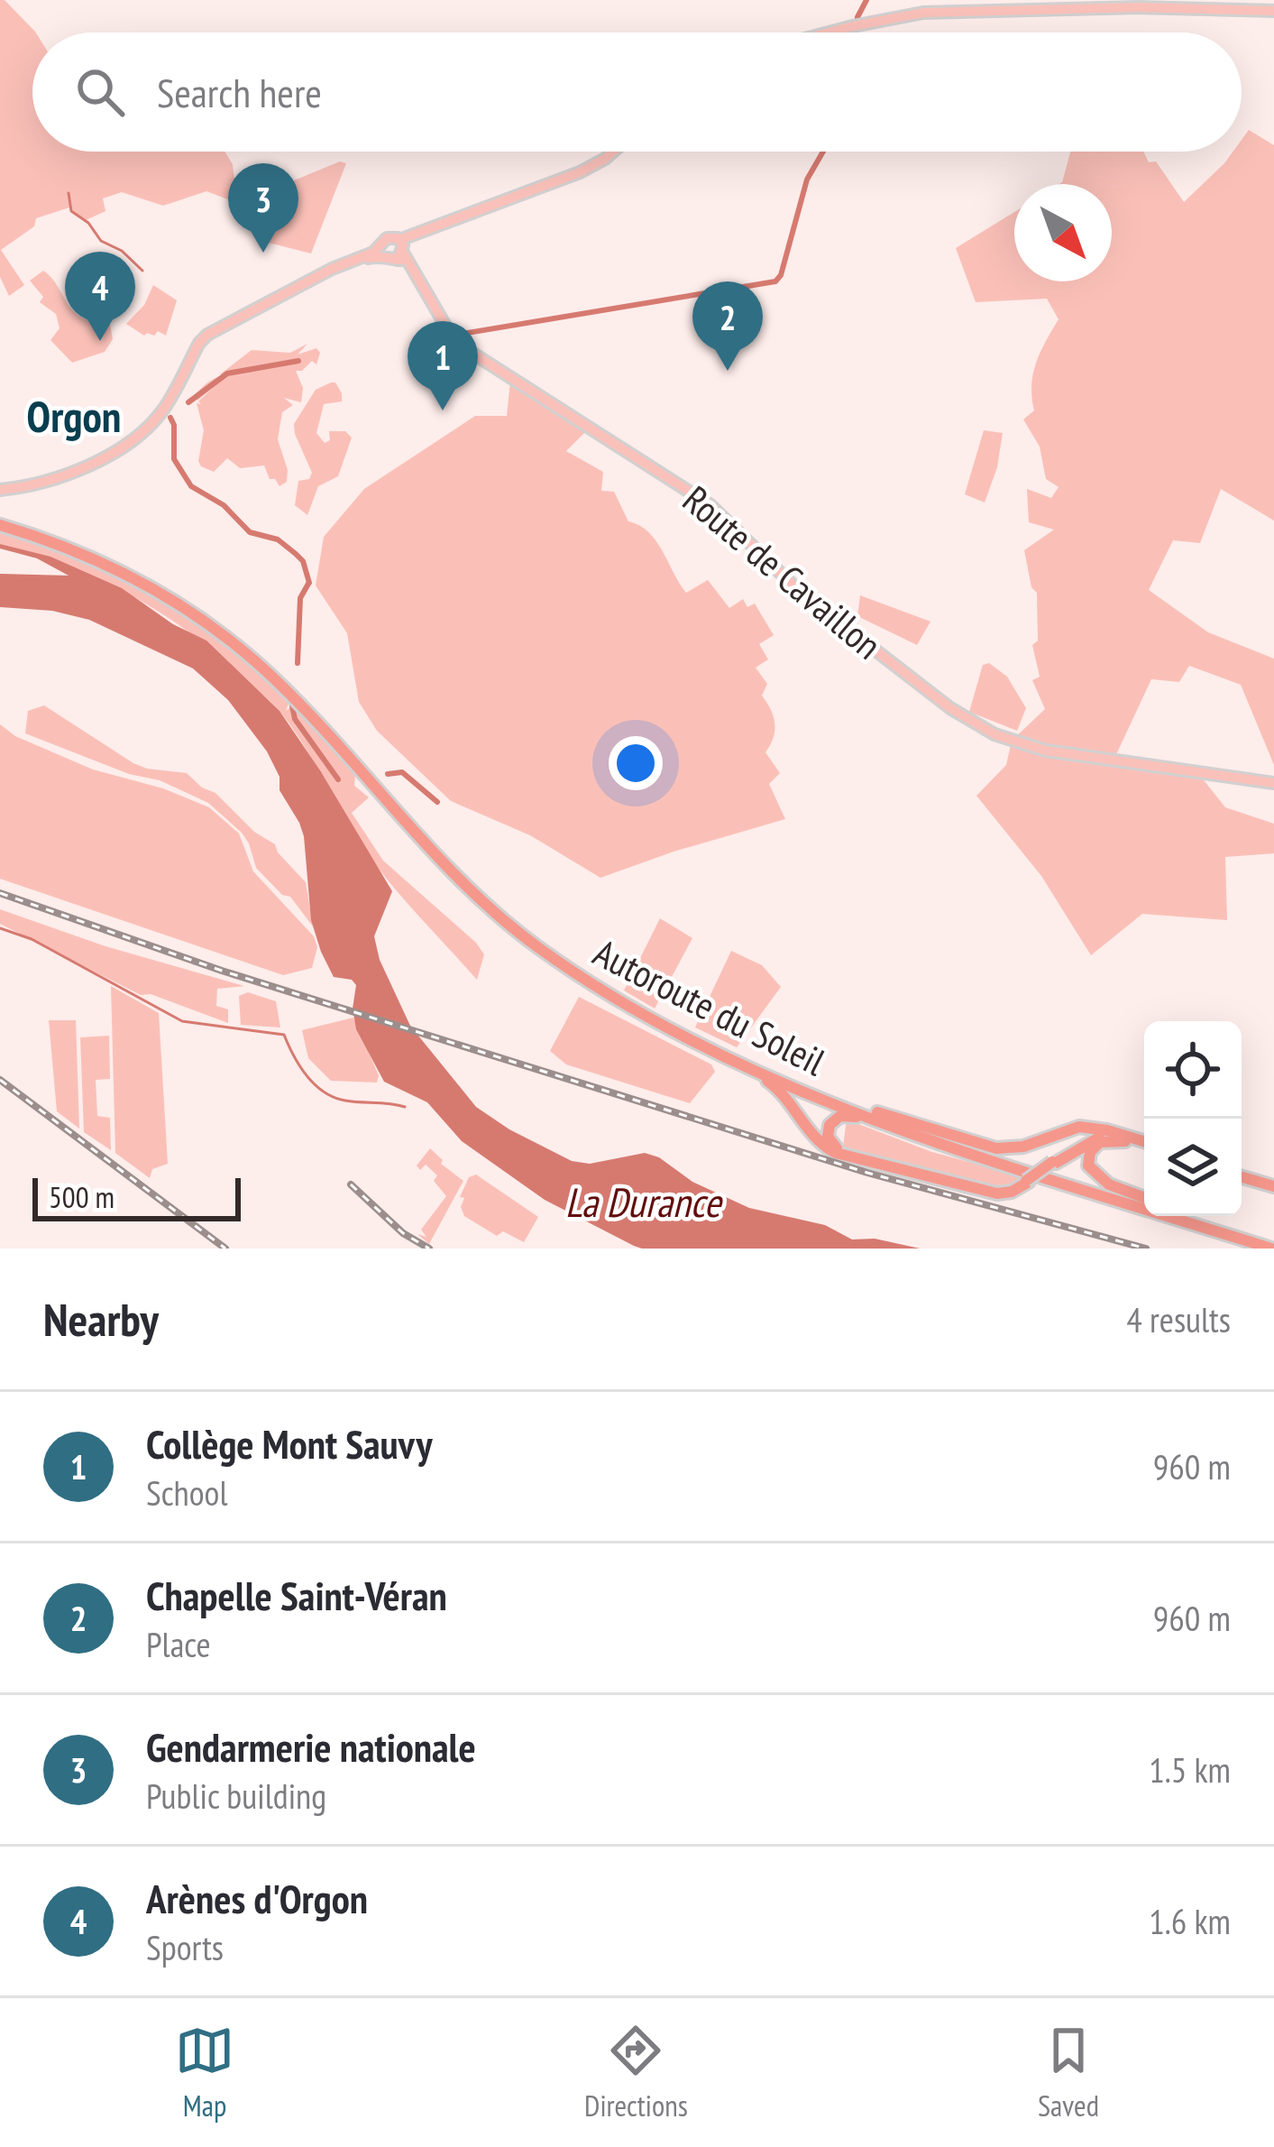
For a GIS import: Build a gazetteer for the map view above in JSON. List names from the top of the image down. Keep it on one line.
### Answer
{"streets":{"highway":["Autoroute du Soleil"],"main road":["Route de Cavaillon"]},"districts":["Orgon"],"water":["La Durance"],"scale_bar":"500 m","north":"bottom right","page":{"search":"Search here","pins":["3","4","2","1"],"scale":"500 m","heading":["Nearby","4 results"],"list":[{"mark":"1","name":"Collège Mont Sauvy","note":"School","value":"960 m"},{"mark":"2","name":"Chapelle Saint-Véran","note":"Place","value":"960 m"},{"mark":"3","name":"Gendarmerie nationale","note":"Public building","value":"1.5 km"},{"mark":"4","name":"Arènes d'Orgon","note":"Sports","value":"1.6 km"}],"nav":["Map","Directions","Saved"]}}
